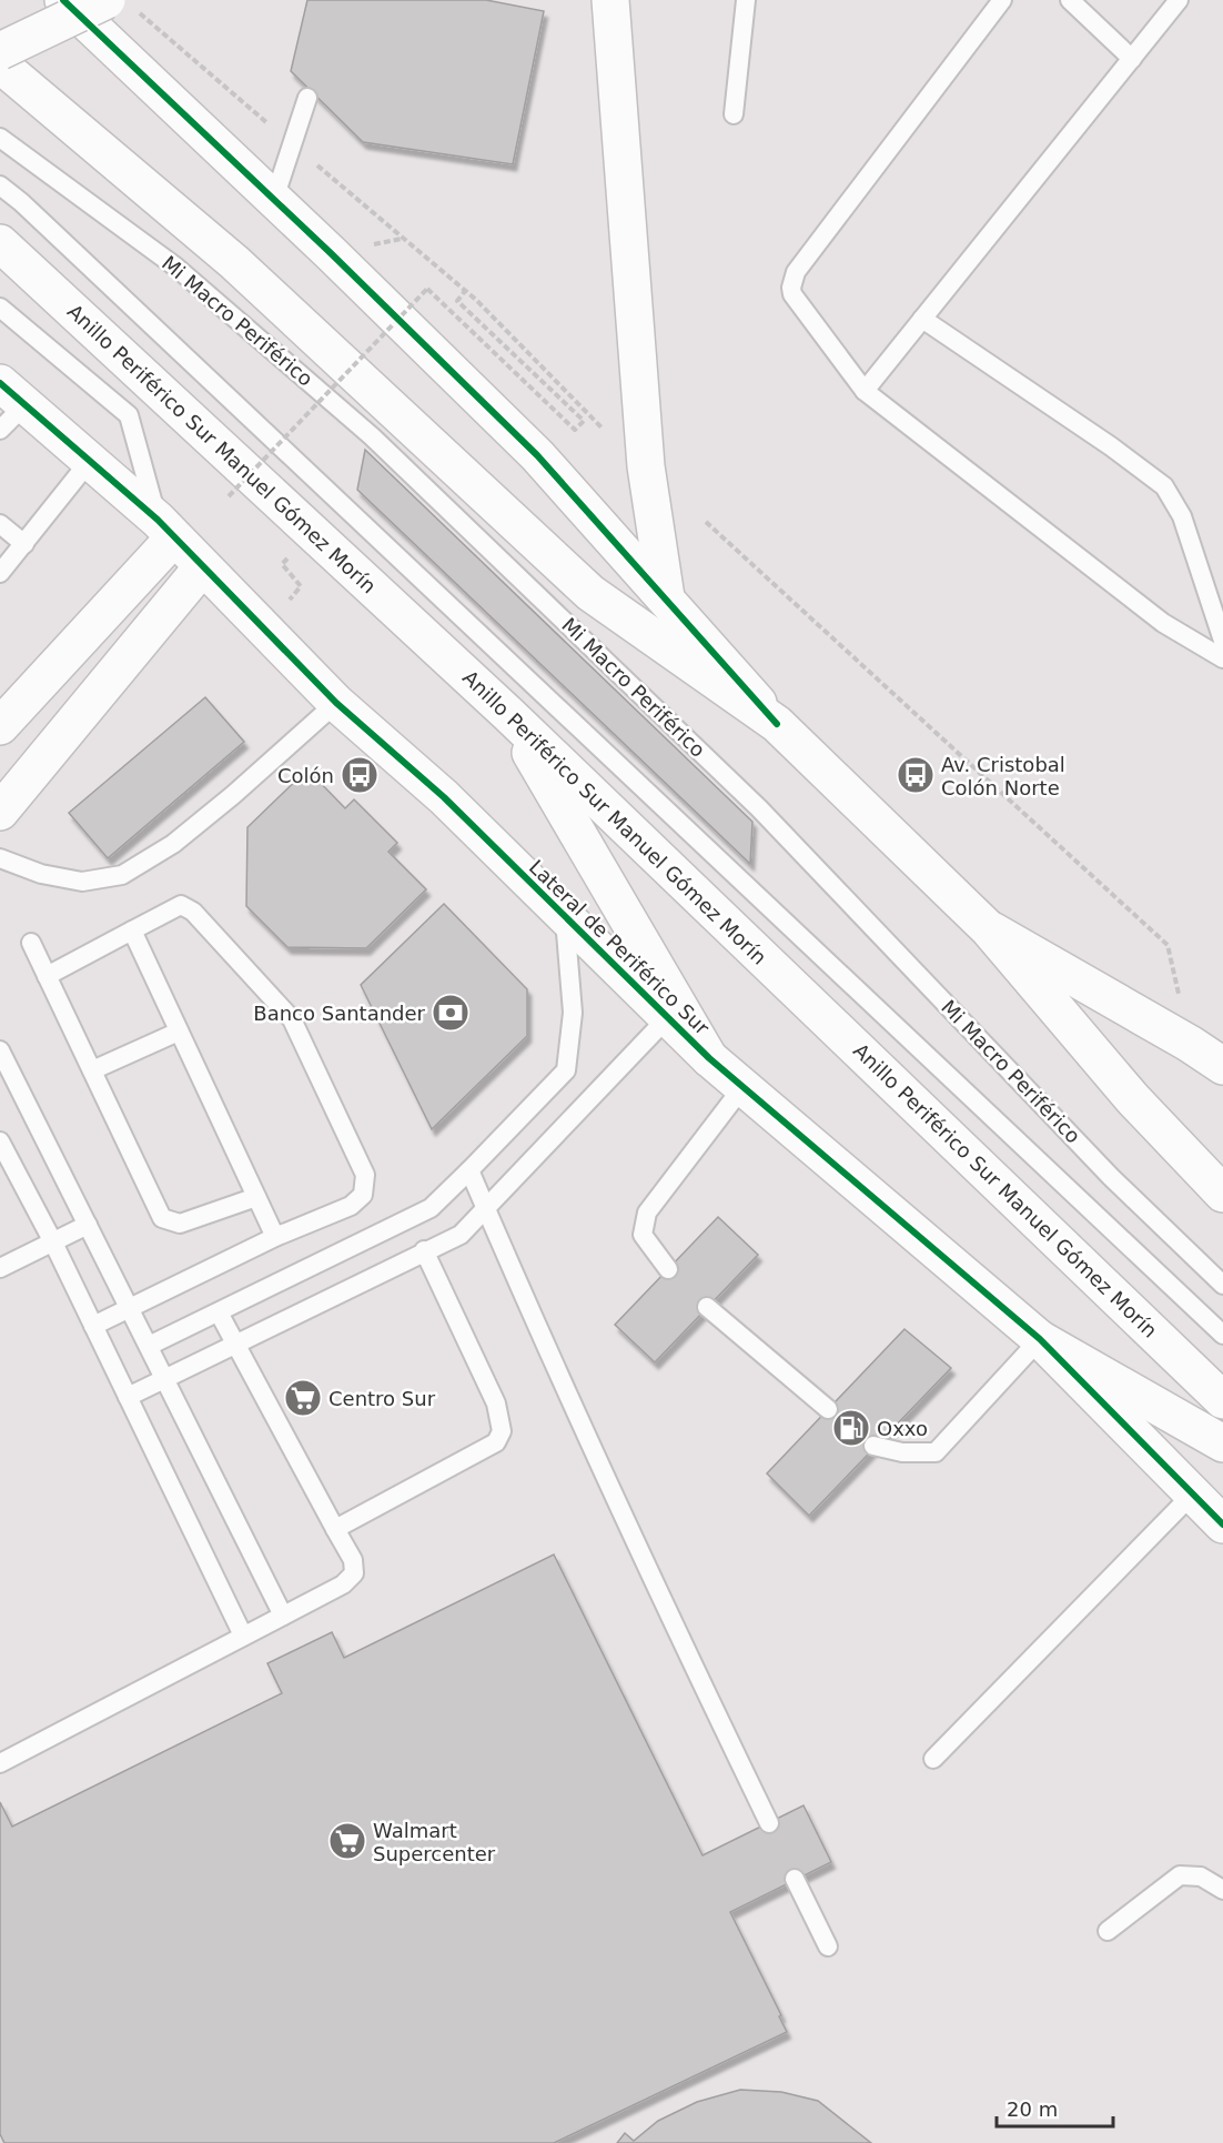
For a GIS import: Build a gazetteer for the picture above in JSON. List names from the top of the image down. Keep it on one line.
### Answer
{"streets":{"main road":["Anillo Periférico Sur Manuel Gómez Morín","Lateral de Periférico Sur"],"lane":["Mi Macro Periférico"]},"places":{"bus stop":["Colón","Av. Cristobal Colón Norte"],"bank":["Banco Santander"],"supermarket":["Centro Sur","Walmart Supercenter"],"fuel station":["Oxxo"]},"scale_bar":"20 m"}
